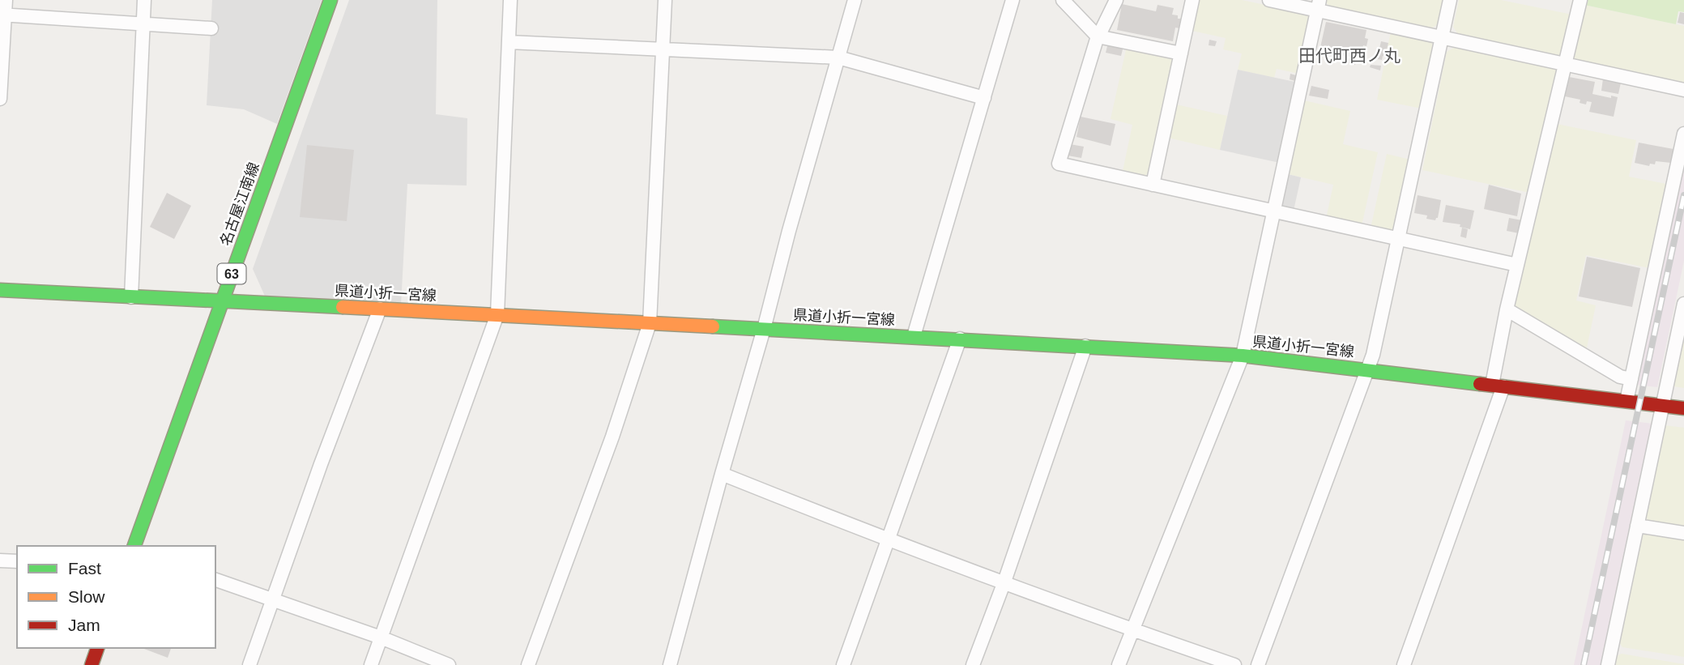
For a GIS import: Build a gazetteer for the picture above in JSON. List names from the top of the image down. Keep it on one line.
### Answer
{"streets":{"main road":["名古屋江南線","63","県道小折一宮線"]},"crossings":[["名古屋江南線","県道小折一宮線"]],"districts":["田代町西ノ丸"],"legend":["Fast","Slow","Jam"]}
